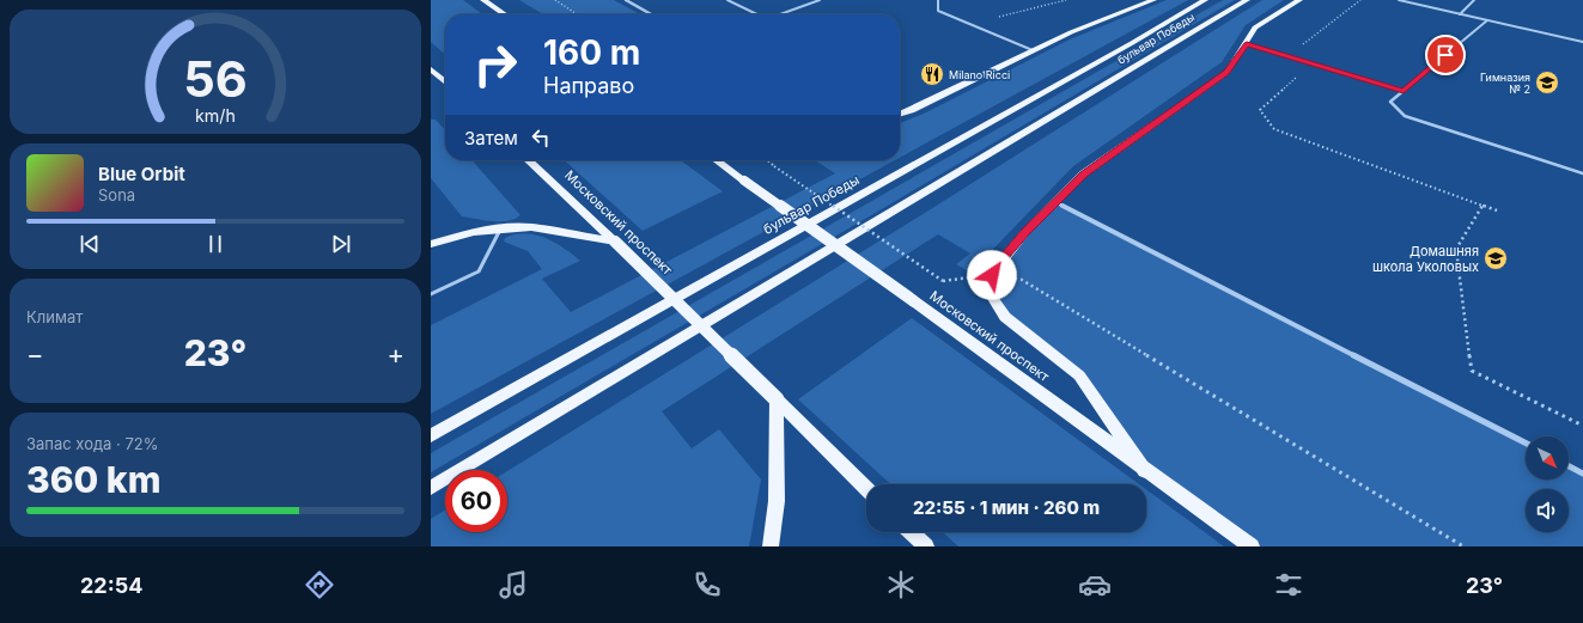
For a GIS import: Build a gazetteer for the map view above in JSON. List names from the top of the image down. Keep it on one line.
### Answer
{"streets":{"main road":["бульвар Победы","Московский проспект"]},"places":{"restaurant":["Milano Ricci"],"school or university":["Гимназия № 2","Домашняя школа Уколовых"]},"north":"bottom right","page":{"turn":["160 m","Направо"],"then":"Затем","song":["Blue Orbit","Sona"],"tile":["Климат",["Запас хода · 72%","360 km"]],"heat":["−","23°","+"],"limit":"60","trip":"22:55 · 1 мин · 260 m","tabs":["22:54","23°"],"gauge":["56","km/h"]}}
